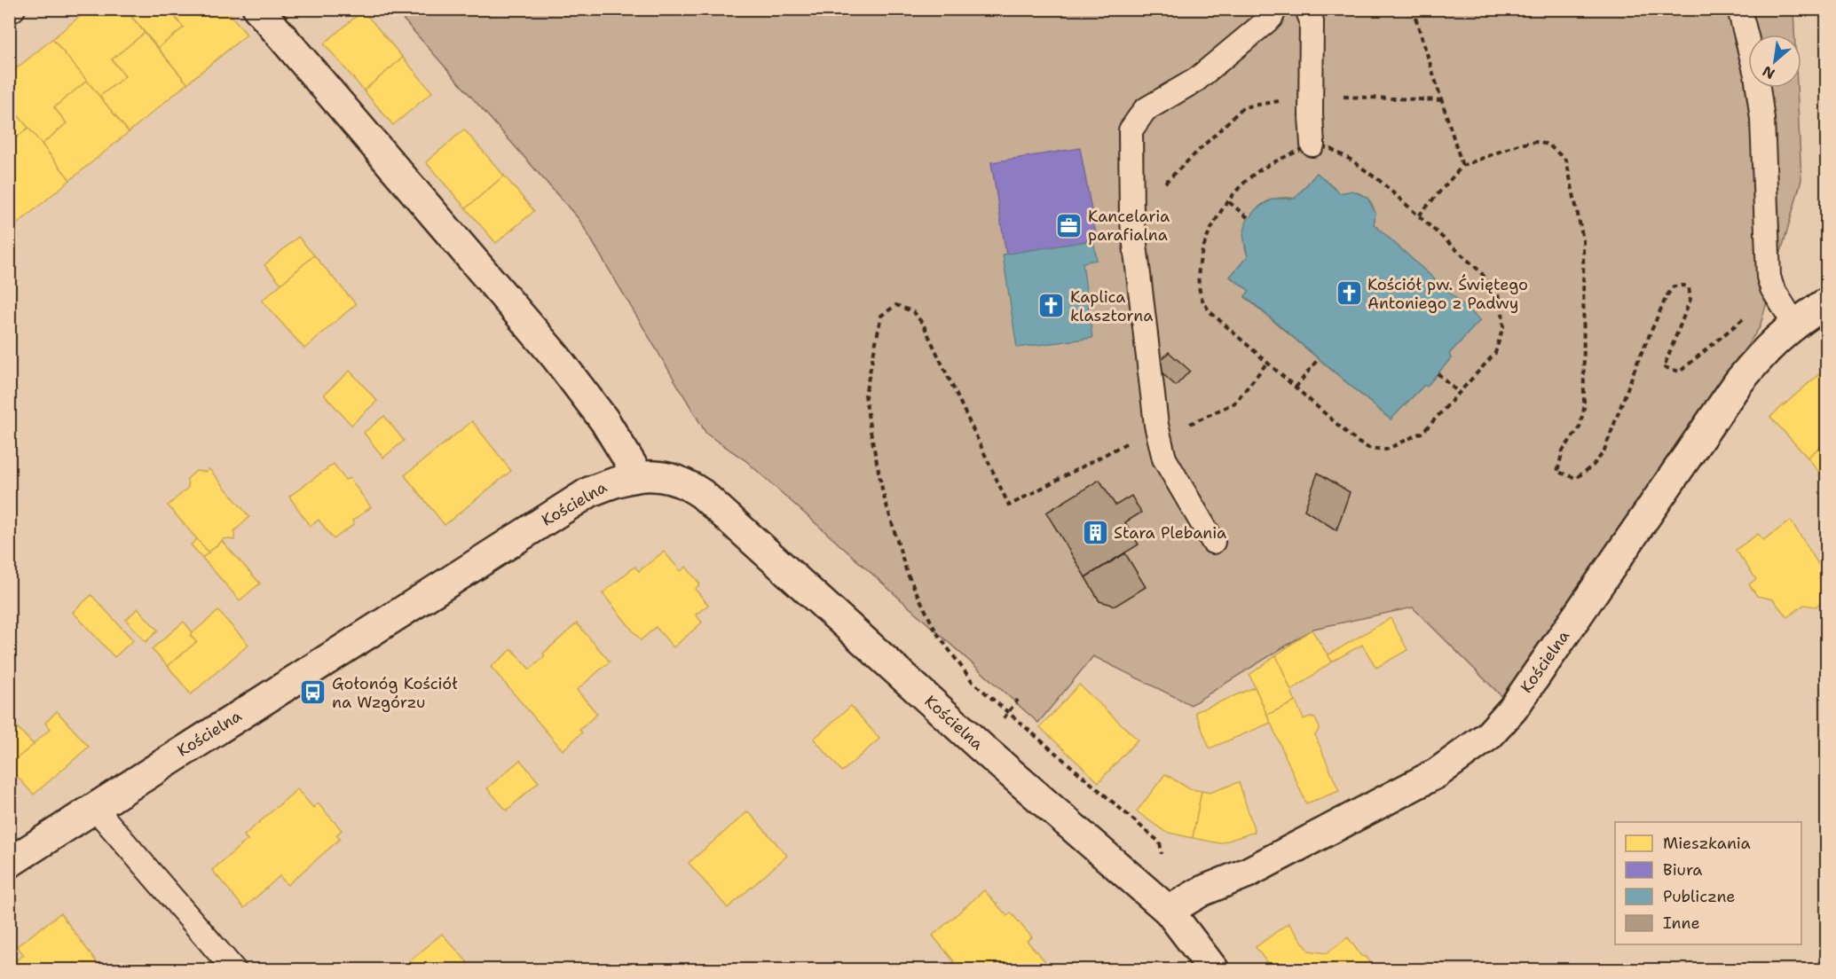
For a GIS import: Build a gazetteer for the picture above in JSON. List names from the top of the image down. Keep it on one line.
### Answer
{"streets":{"street":["Kościelna"]},"places":{"office":["Kancelaria parafialna"],"church":["Kościół pw. Świętego Antoniego z Padwy","Kaplica klasztorna"],"building":["Stara Plebania"],"bus stop":["Gołonóg Kościół na Wzgórzu"]},"legend":["Mieszkania","Biura","Publiczne","Inne"],"north":"bottom left"}
